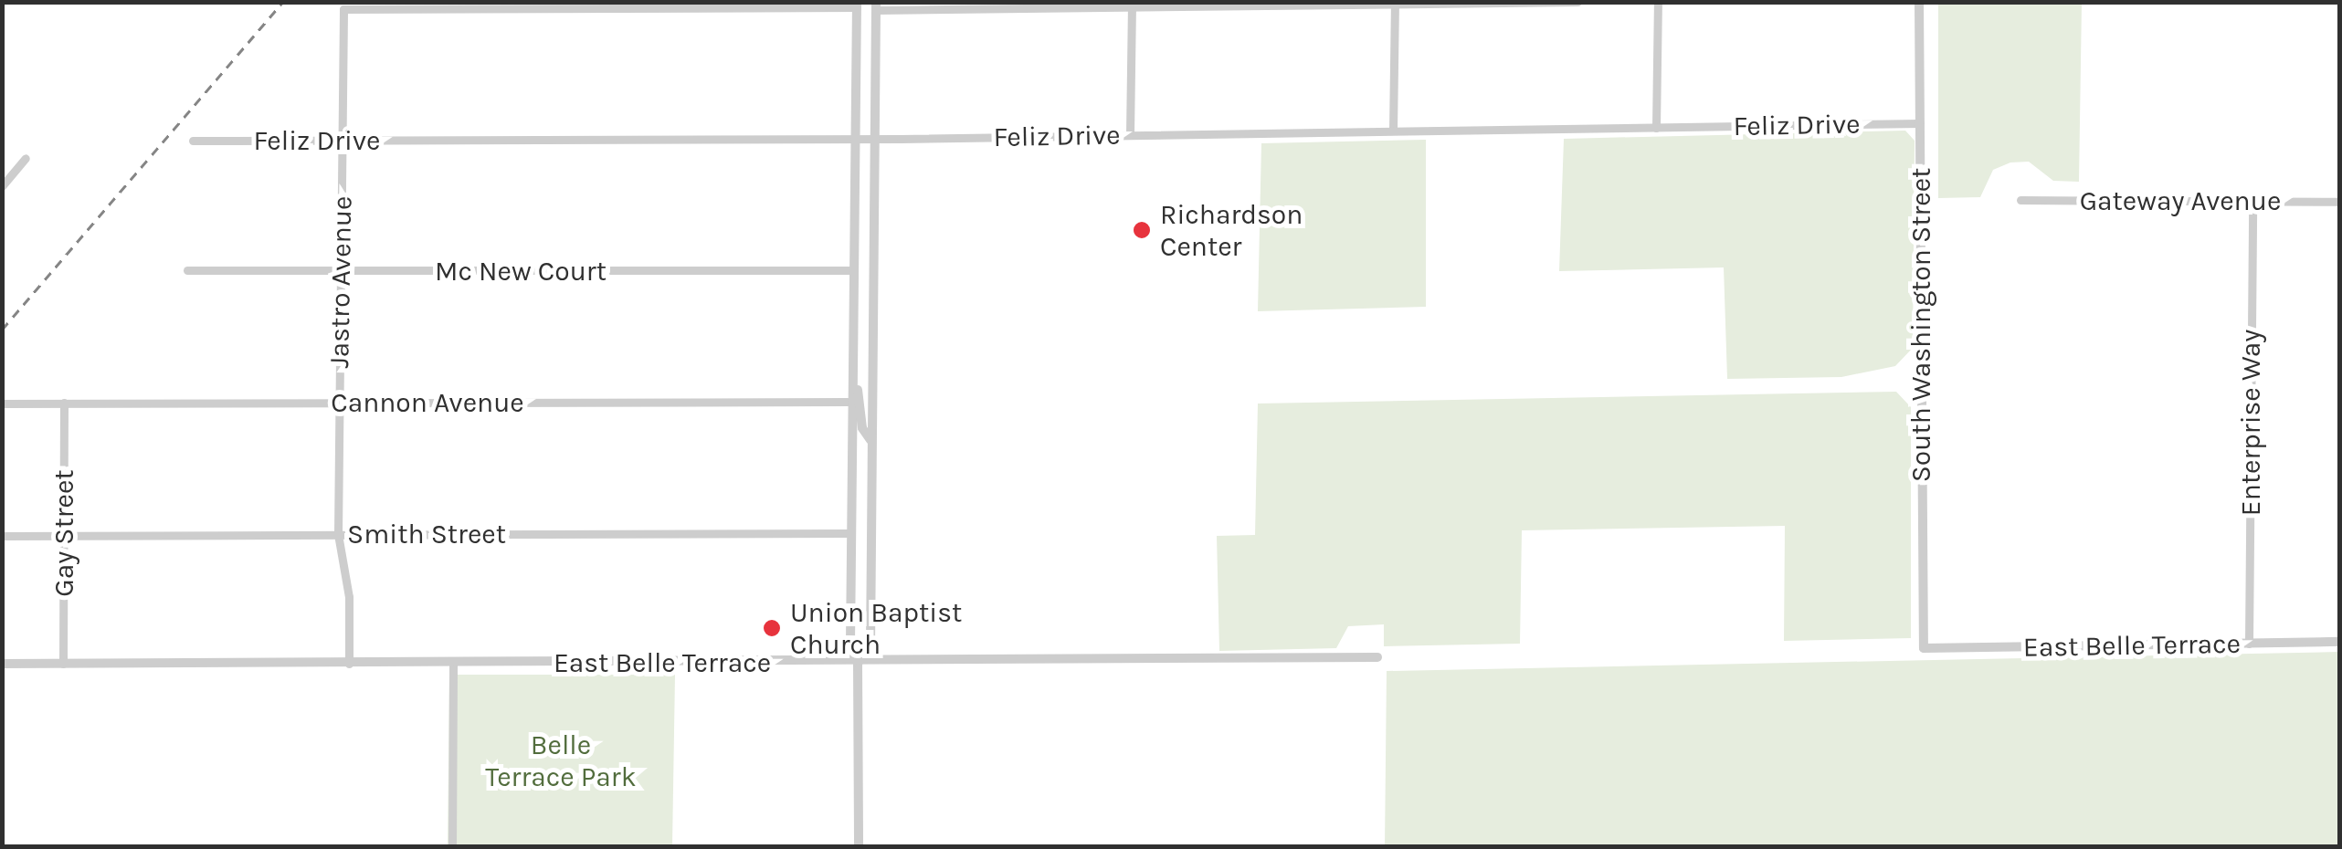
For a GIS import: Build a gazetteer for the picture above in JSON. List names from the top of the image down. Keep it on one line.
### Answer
{"streets":{"street":["Feliz Drive","Gateway Avenue","Mc New Court","Jastro Avenue","South Washington Street","Cannon Avenue","Enterprise Way","Gay Street","Smith Street","East Belle Terrace"]},"crossings":[["Feliz Drive","Jastro Avenue"],["Feliz Drive","South Washington Street"],["Gateway Avenue","Enterprise Way"],["Mc New Court","Jastro Avenue"],["Jastro Avenue","Cannon Avenue"],["Jastro Avenue","Smith Street"],["Jastro Avenue","East Belle Terrace"],["South Washington Street","East Belle Terrace"],["Cannon Avenue","Gay Street"],["Enterprise Way","East Belle Terrace"],["Gay Street","Smith Street"],["Gay Street","East Belle Terrace"]],"parks":["Belle Terrace Park"],"places":["Richardson Center","Union Baptist Church"]}
